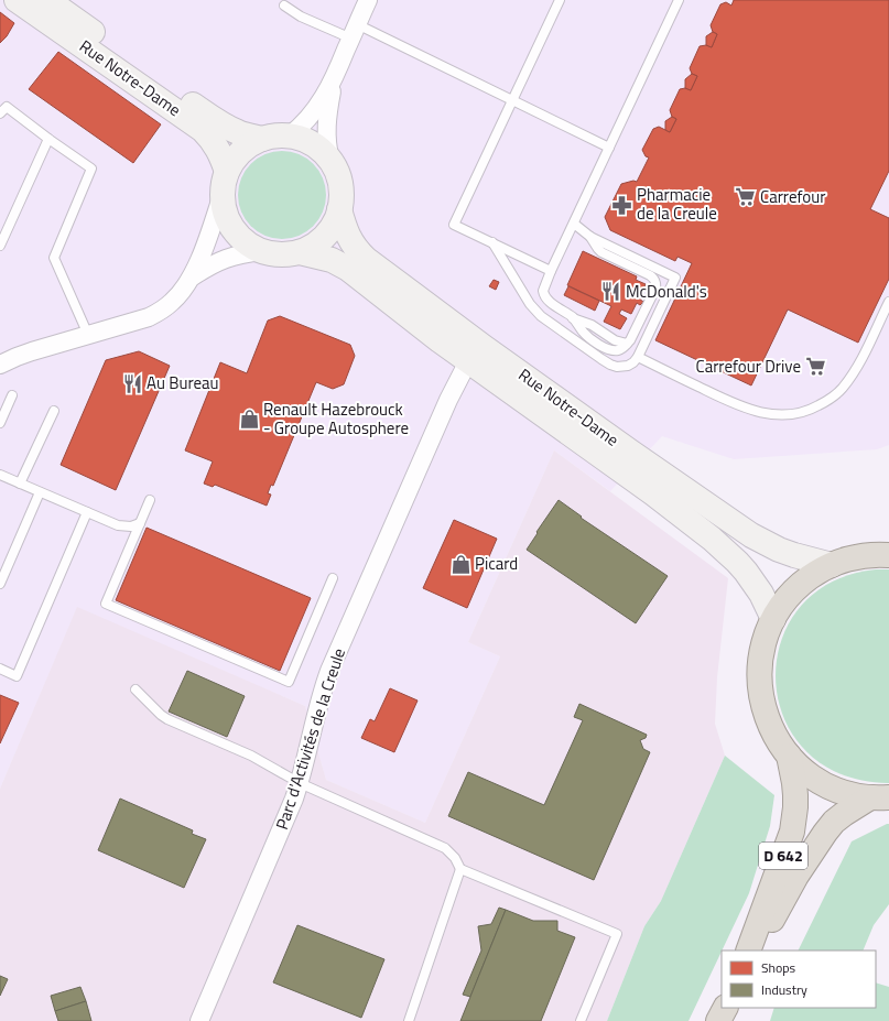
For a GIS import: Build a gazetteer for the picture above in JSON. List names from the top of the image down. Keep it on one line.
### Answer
{"streets":{"highway":["D 642"],"main road":["Rue Notre-Dame"],"street":["Parc d'Activités de la Creule"]},"crossings":[["Rue Notre-Dame","Parc d'Activités de la Creule"]],"places":{"supermarket":["Carrefour","Carrefour Drive"],"pharmacy":["Pharmacie de la Creule"],"restaurant":["McDonald's","Au Bureau"],"shop":["Renault Hazebrouck - Groupe Autosphere","Picard"]},"legend":["Shops","Industry"]}
